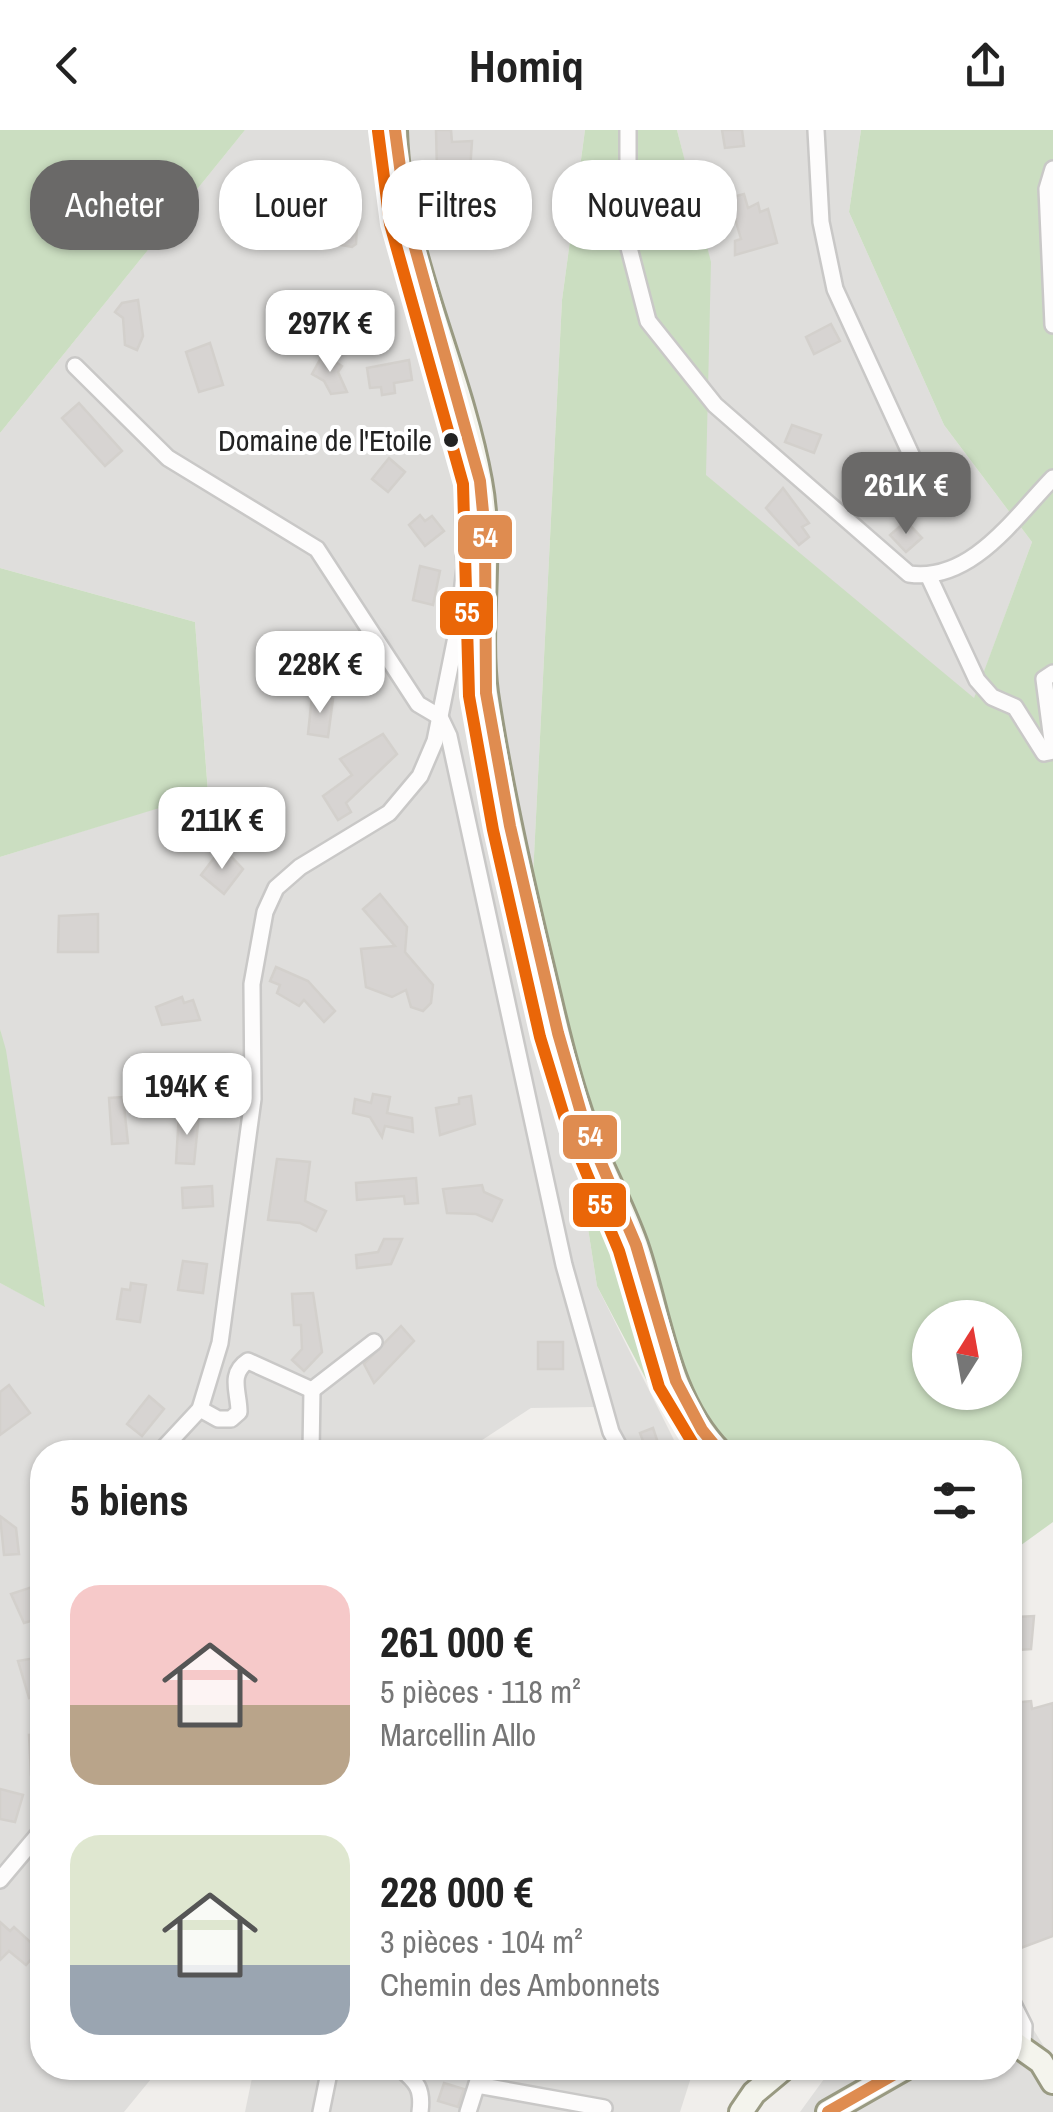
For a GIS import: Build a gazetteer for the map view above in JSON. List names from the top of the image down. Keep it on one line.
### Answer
{"places":["Domaine de l'Etoile"],"lines":["transit line 54","transit line 55"],"north":"top","page":{"header":"Homiq","chip":["Acheter","Louer","Filtres","Nouveau"],"price":["297K €","261K €","228K €","211K €","194K €"],"heading":"5 biens","list":[{"name":"261 000 €","note":"5 pièces · 118 m² · Marcellin Allo"},{"name":"228 000 €","note":"3 pièces · 104 m² · Chemin des Ambonnets"}]}}
